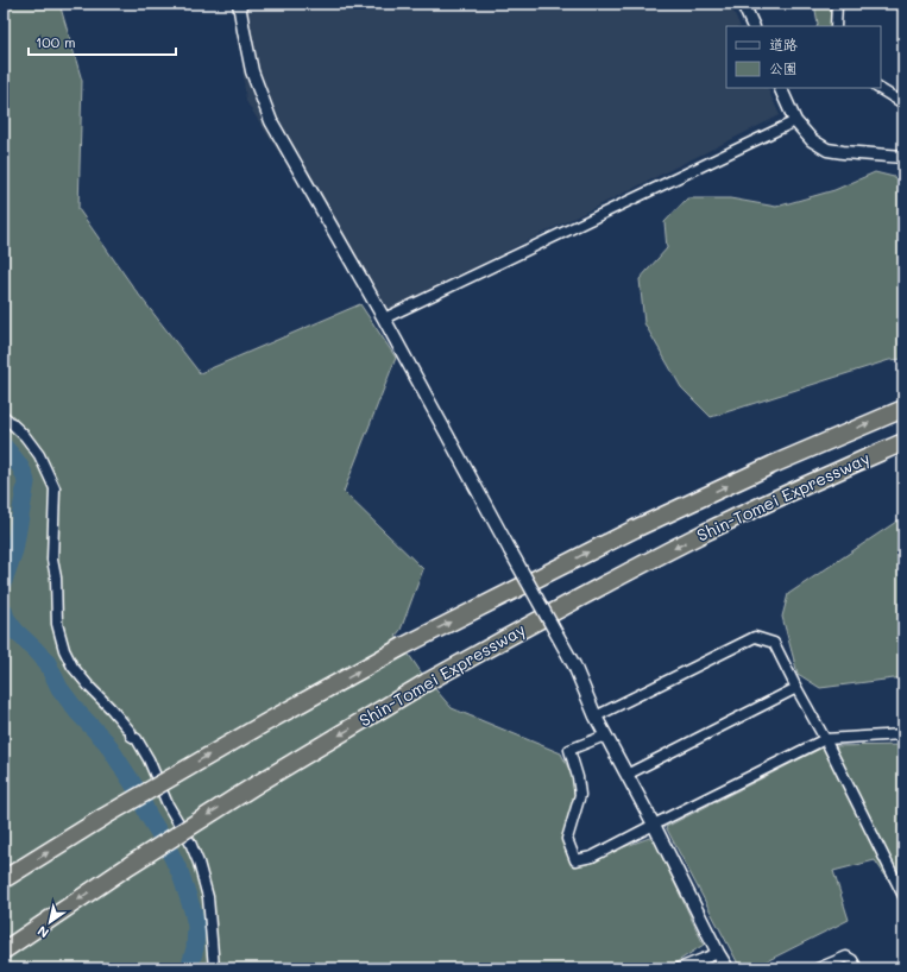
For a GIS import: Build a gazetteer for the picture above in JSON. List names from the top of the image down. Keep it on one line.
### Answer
{"streets":{"highway":["Shin-Tomei Expressway"]},"legend":["道路","公園"],"scale_bar":"100 m","north":"bottom left"}
